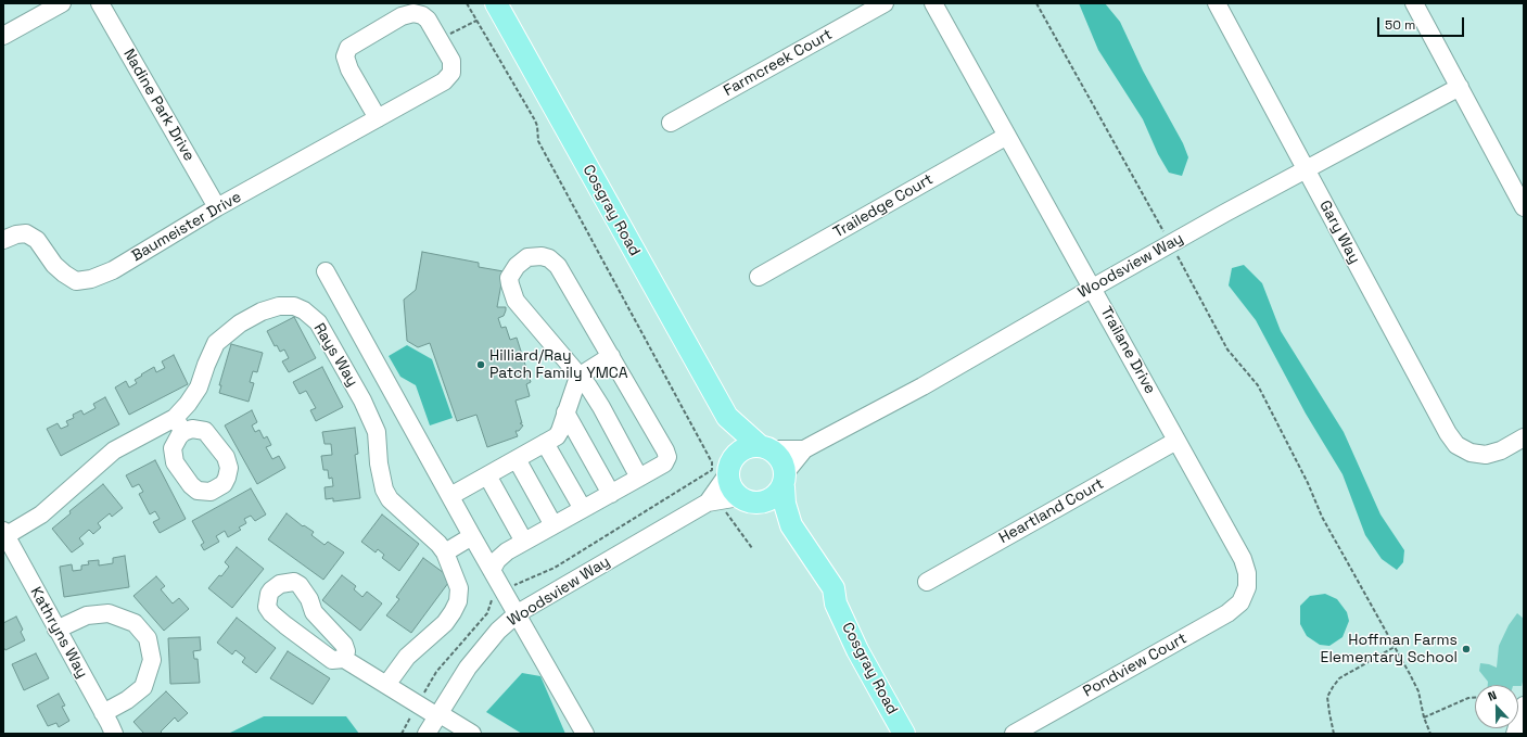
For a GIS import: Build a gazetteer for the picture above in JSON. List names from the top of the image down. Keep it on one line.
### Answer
{"streets":{"main road":["Cosgray Road"],"street":["Farmcreek Court","Nadine Park Drive","Trailedge Court","Baumeister Drive","Gary Way","Woodsview Way","Trailane Drive","Rays Way","Heartland Court","Kathryns Way","Pondview Court"]},"crossings":[["Nadine Park Drive","Baumeister Drive"],["Trailedge Court","Trailane Drive"],["Cosgray Road","Woodsview Way"],["Gary Way","Woodsview Way"],["Woodsview Way","Trailane Drive"],["Trailane Drive","Heartland Court"],["Trailane Drive","Pondview Court"],["Rays Way","Kathryns Way"]],"places":["Hilliard/Ray Patch Family YMCA","Hoffman Farms Elementary School"],"scale_bar":"50 m","north":"top"}
